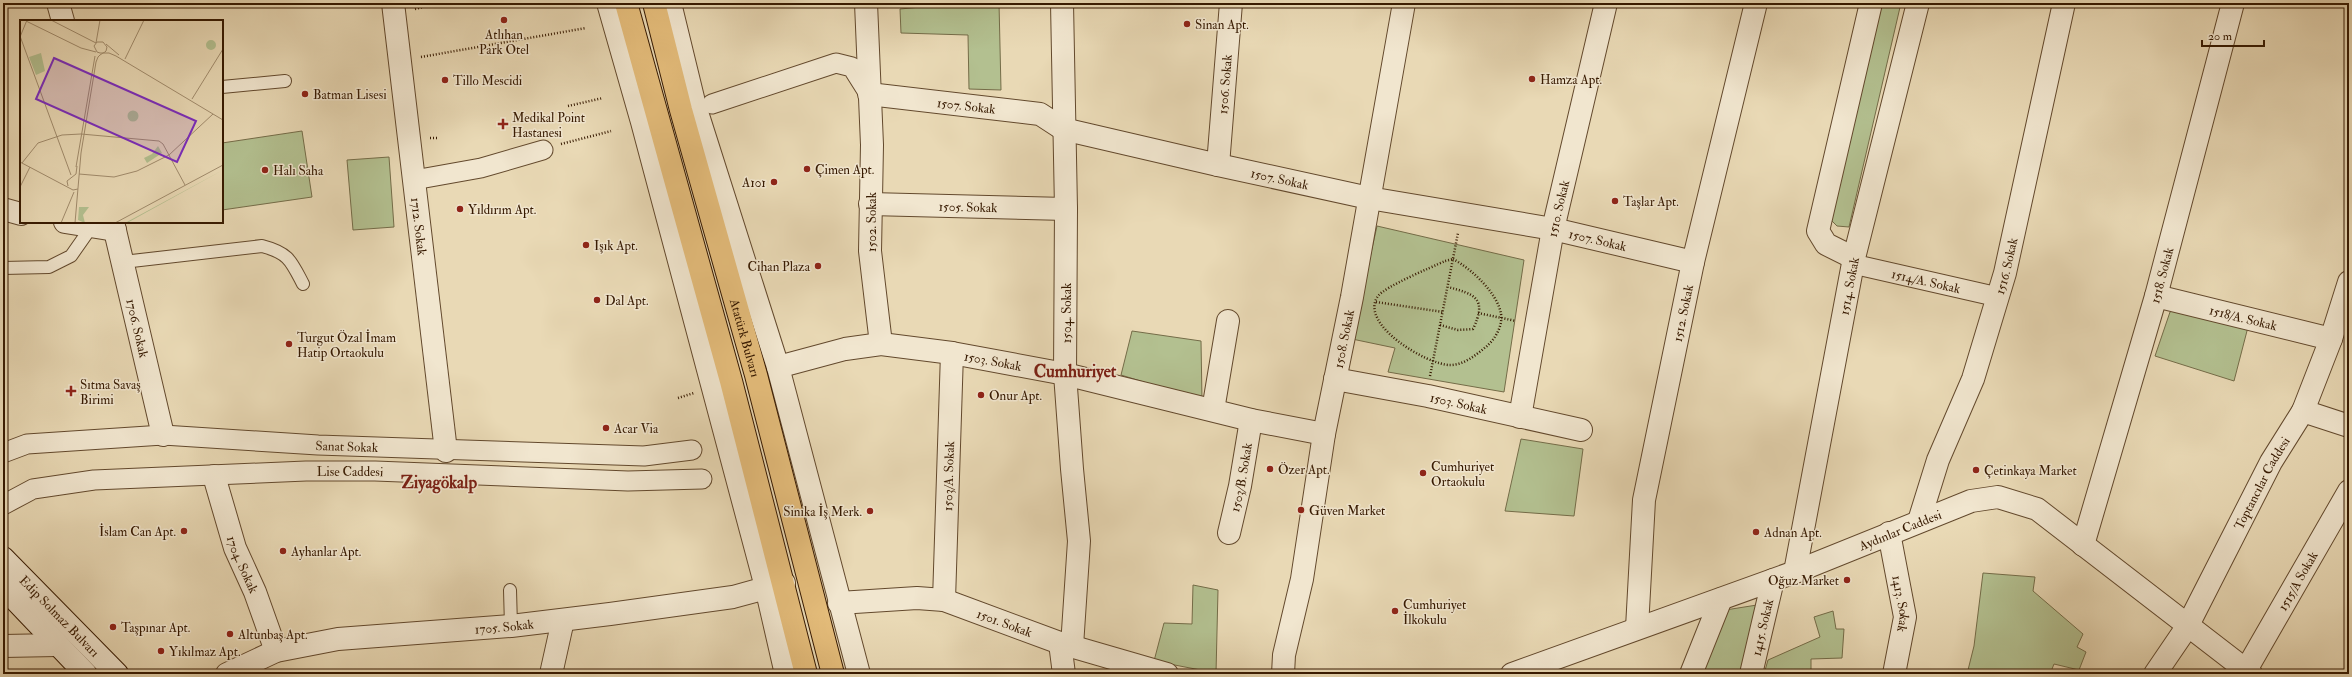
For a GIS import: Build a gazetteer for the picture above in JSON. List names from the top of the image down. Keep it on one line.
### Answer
{"streets":{"main road":["Atatürk Bulvarı"],"street":["1506. Sokak","1507. Sokak","1505. Sokak","1510. Sokak","1502. Sokak","1712. Sokak","1516. Sokak","1518. Sokak","1514/A. Sokak","1514. Sokak","1504. Sokak","1512. Sokak","1518/A. Sokak","1706. Sokak","1508. Sokak","1503. Sokak","Sanat Sokak","Lise Caddesi","1503/A. Sokak","1503/B. Sokak","Toptancılar Caddesi","Aydınlar Caddesi","1704. Sokak","1515/A Sokak","1413. Sokak","Edip Solmaz Bulvarı","1501. Sokak","1705. Sokak","1415. Sokak"]},"crossings":[["1506. Sokak","1507. Sokak"],["1507. Sokak","1510. Sokak"],["1507. Sokak","1502. Sokak"],["1507. Sokak","1504. Sokak"],["1507. Sokak","1512. Sokak"],["1507. Sokak","1508. Sokak"],["1505. Sokak","1502. Sokak"],["1505. Sokak","1504. Sokak"],["1510. Sokak","1503. Sokak"],["1502. Sokak","1503. Sokak"],["1712. Sokak","Sanat Sokak"],["1516. Sokak","1514/A. Sokak"],["1516. Sokak","Aydınlar Caddesi"],["1518. Sokak","1518/A. Sokak"],["1518. Sokak","Aydınlar Caddesi"],["1514/A. Sokak","1514. Sokak"],["1514. Sokak","Aydınlar Caddesi"],["1504. Sokak","1503. Sokak"],["1504. Sokak","1501. Sokak"],["1512. Sokak","Aydınlar Caddesi"],["1518/A. Sokak","Toptancılar Caddesi"],["1706. Sokak","Sanat Sokak"],["Atatürk Bulvarı","1705. Sokak"],["1508. Sokak","1503. Sokak"],["1503. Sokak","1503/A. Sokak"],["1503. Sokak","1503/B. Sokak"],["Lise Caddesi","1704. Sokak"],["1503/A. Sokak","1501. Sokak"],["Toptancılar Caddesi","Aydınlar Caddesi"],["Aydınlar Caddesi","1515/A Sokak"],["Aydınlar Caddesi","1413. Sokak"],["Aydınlar Caddesi","1415. Sokak"],["1704. Sokak","1705. Sokak"]],"districts":["Cumhuriyet","Ziyagökalp"],"places":{"other":["Atlıhan Park Otel","Sinan Apt.","Hamza Apt.","Tillo Mescidi","Batman Lisesi","Çimen Apt.","Halı Saha","A101","Taşlar Apt.","Yıldırım Apt.","Işık Apt.","Cihan Plaza","Dal Apt.","Turgut Özal İmam Hatip Ortaokulu","Onur Apt.","Acar Via","Özer Apt.","Çetinkaya Market","Cumhuriyet Ortaokulu","Güven Market","Sinıka İş Merk.","İslam Can Apt.","Adnan Apt.","Ayhanlar Apt.","Oğuz Market","Cumhuriyet İlkokulu","Taşpınar Apt.","Altunbaş Apt.","Yıkılmaz Apt."],"health":["Medikal Point Hastanesi","Sıtma Savaş Birimi"]},"scale_bar":"20 m"}
